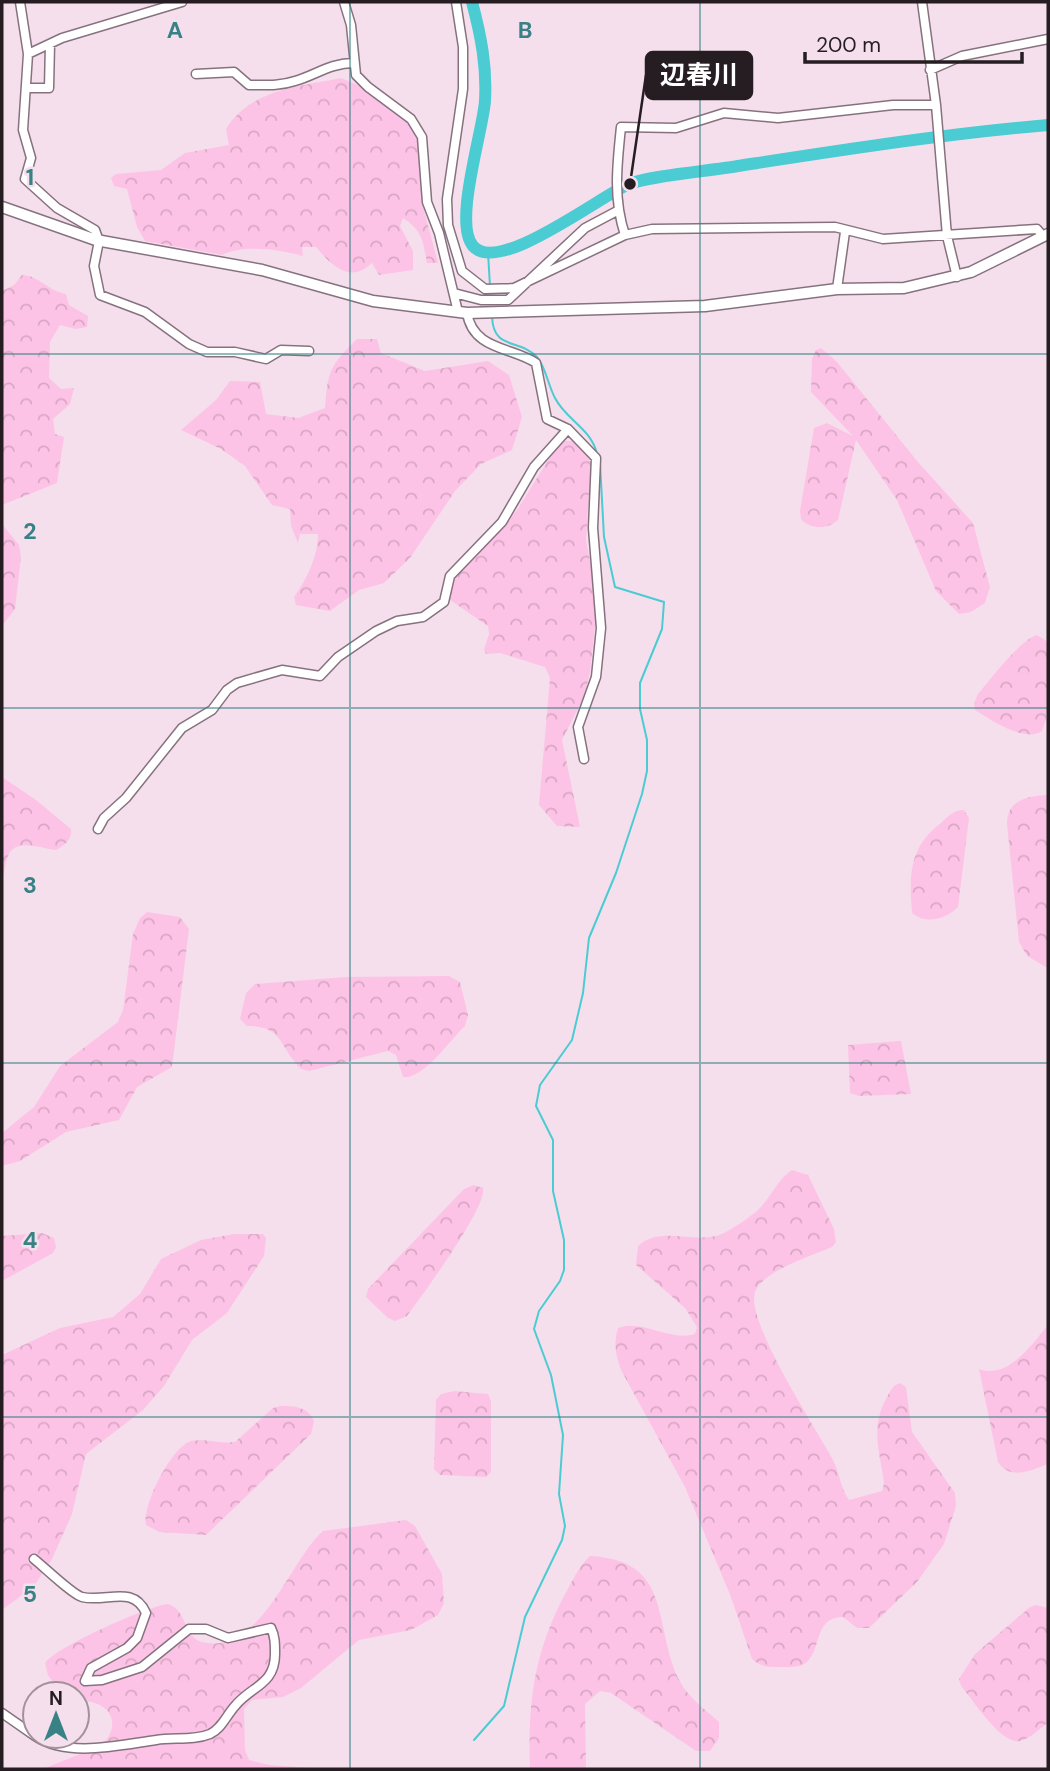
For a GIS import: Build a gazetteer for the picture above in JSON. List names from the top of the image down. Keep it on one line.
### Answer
{"places":["辺春川"],"scale_bar":"200 m","north":"top","grid":{"columns":["A","B"],"rows":["1","2","3","4","5"]}}
